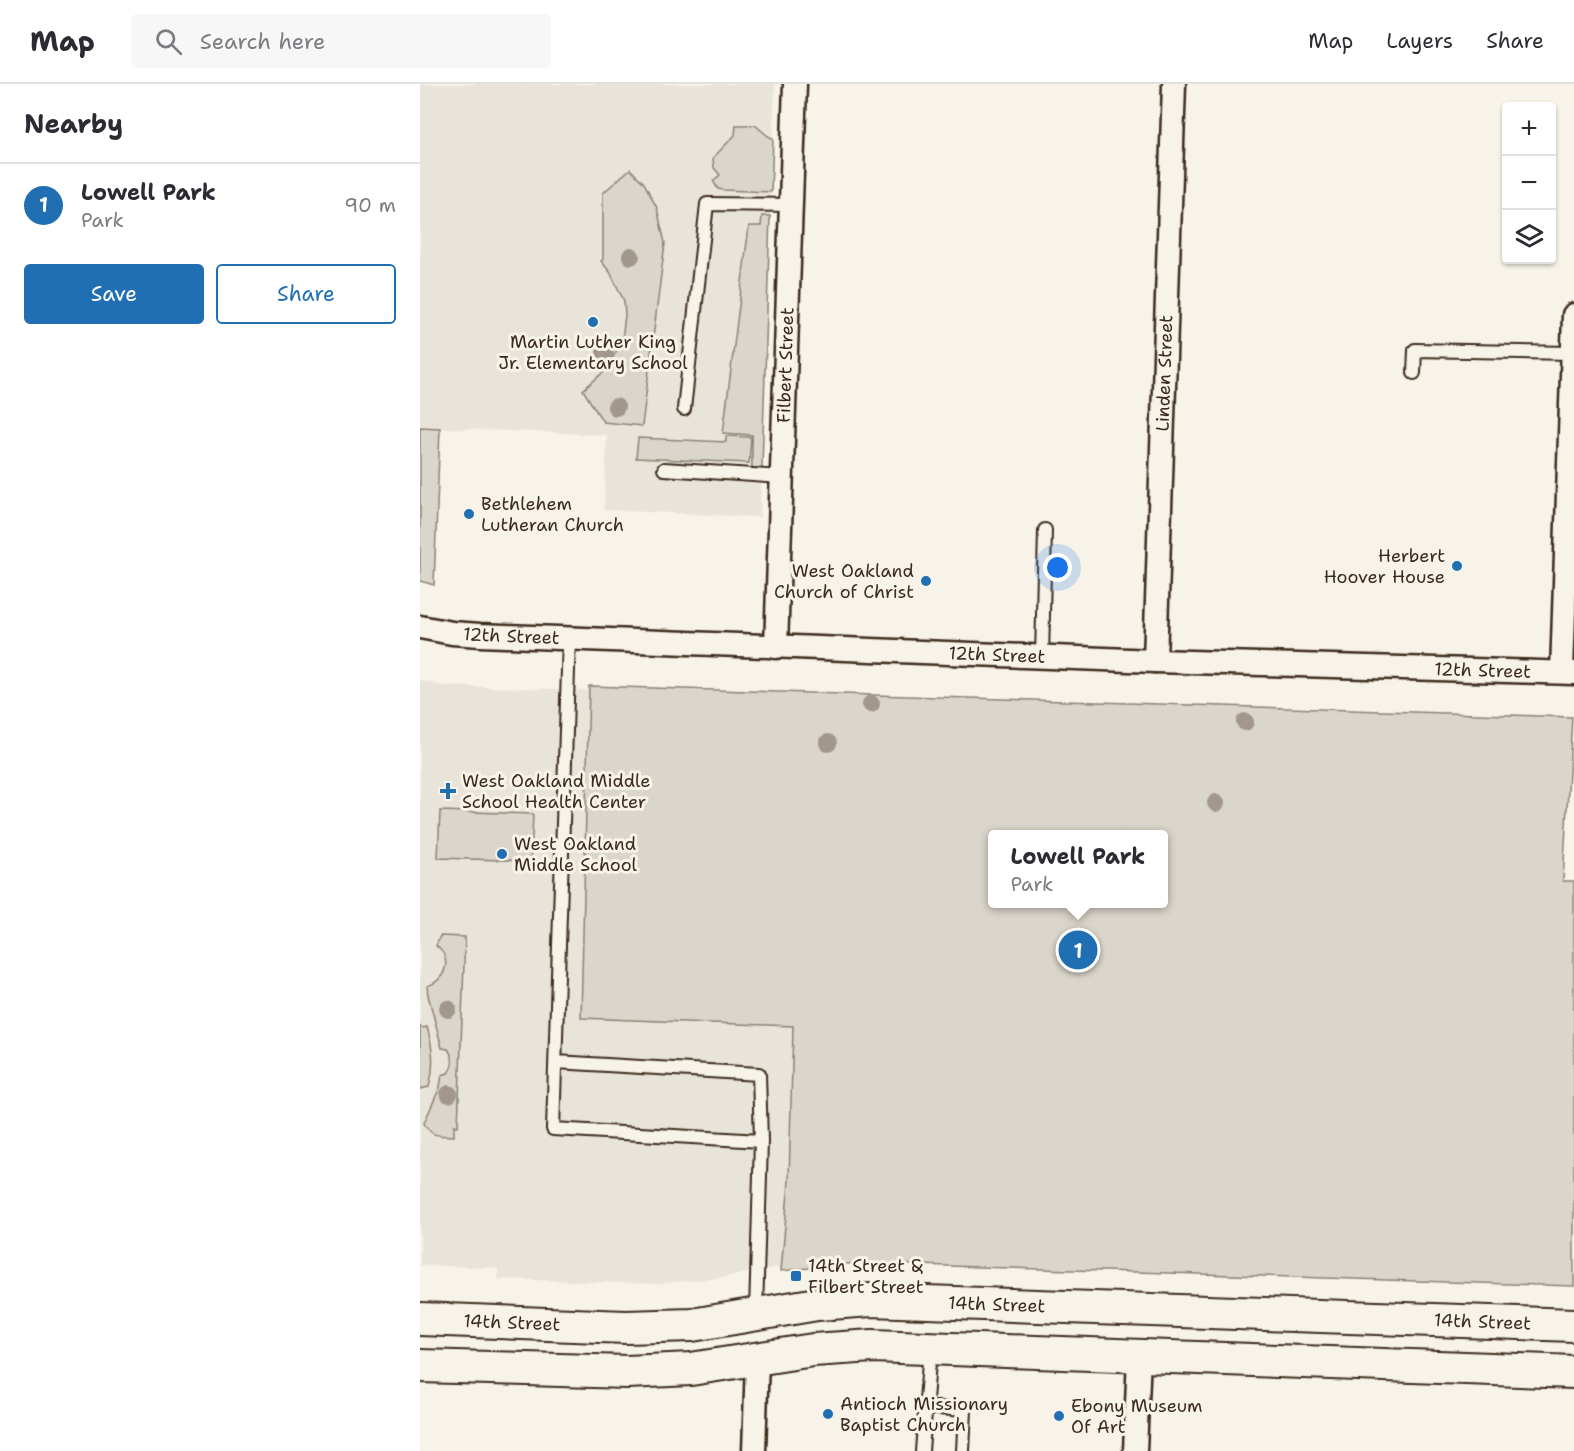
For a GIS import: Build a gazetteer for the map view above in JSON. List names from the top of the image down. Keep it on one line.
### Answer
{"streets":{"main road":["14th Street"],"street":["Filbert Street","Linden Street","12th Street"]},"crossings":[["Filbert Street","12th Street"],["Linden Street","12th Street"]],"places":{"other":["Martin Luther King Jr. Elementary School","Bethlehem Lutheran Church","Herbert Hoover House","West Oakland Church of Christ","West Oakland Middle School","Antioch Missionary Baptist Church","Ebony Museum Of Art"],"health":["West Oakland Middle School Health Center"],"transit":["14th Street & Filbert Street"]},"page":{"header":"Map","search":"Search here","nav":["Map","Layers","Share"],"heading":"Nearby","map_buttons":["+","−"],"list":[{"mark":"1","name":"Lowell Park","note":"Park","value":"90 m"}],"buttons":["Save","Share"],"popup":["Lowell Park","Park"],"pins":"1"}}
